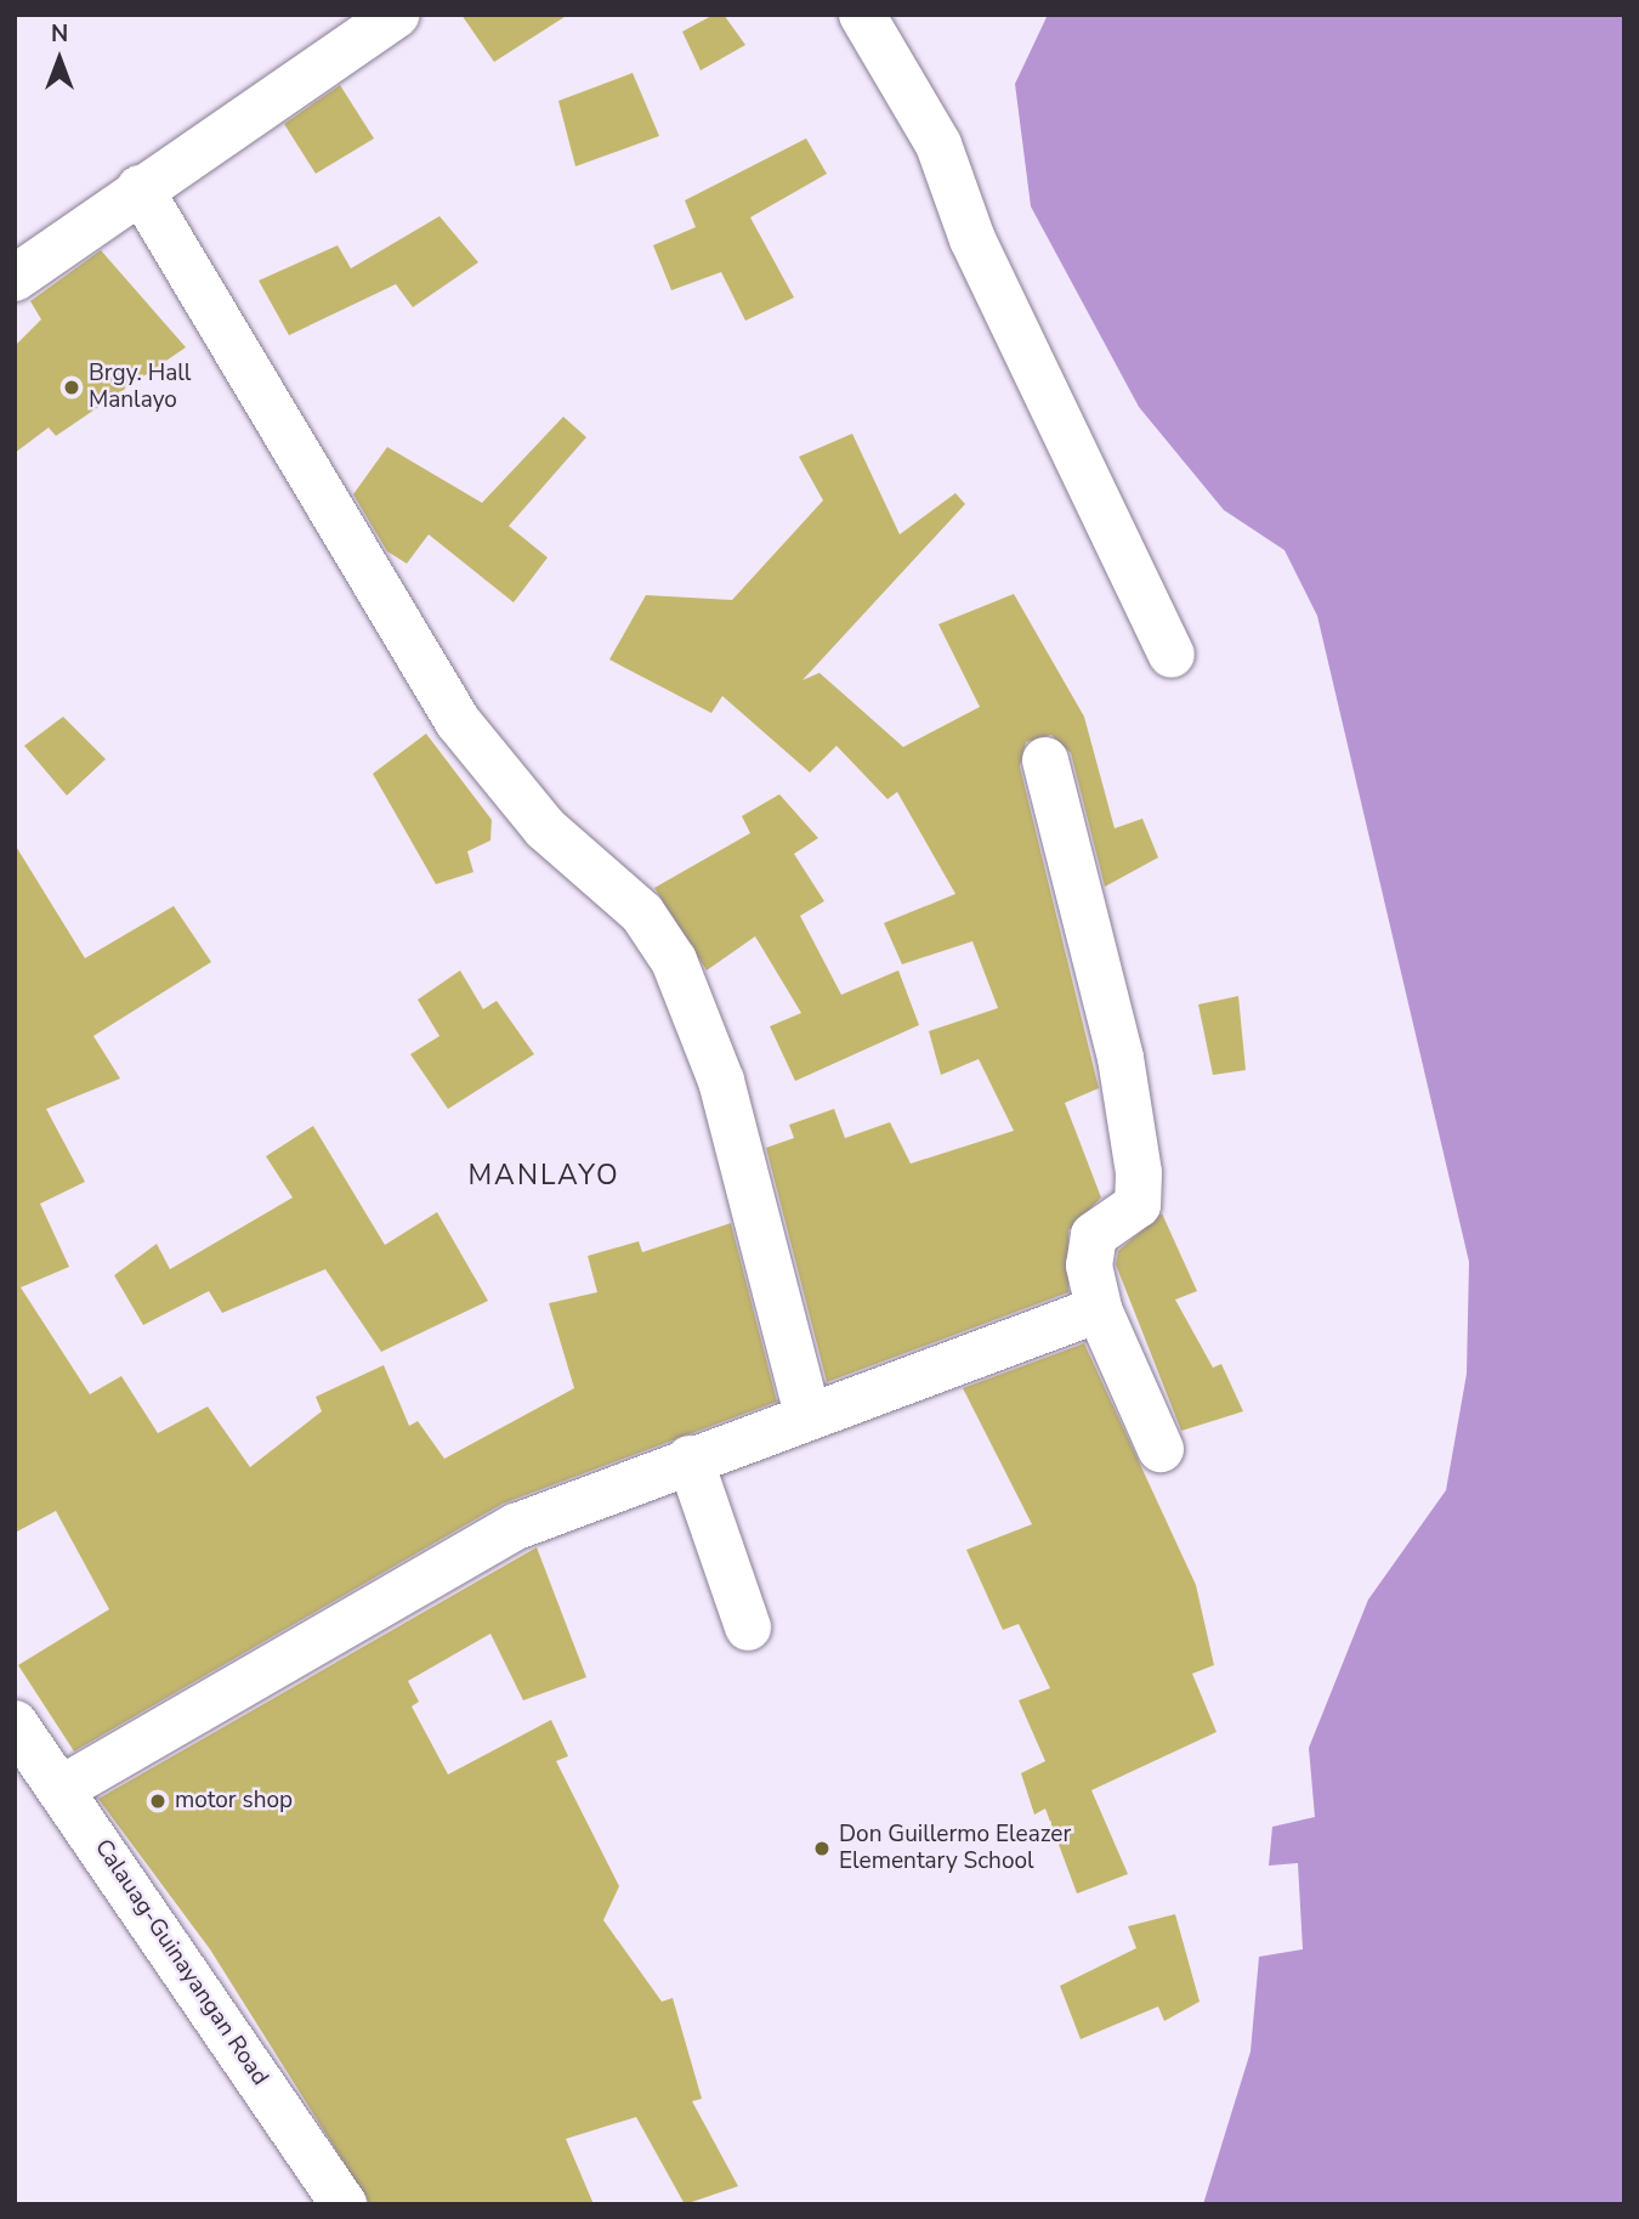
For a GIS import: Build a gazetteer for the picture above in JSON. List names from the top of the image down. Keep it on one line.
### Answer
{"streets":{"street":["Calauag-Guinayangan Road"]},"districts":["MANLAYO"],"places":["Brgy. Hall Manlayo","motor shop","Don Guillermo Eleazer Elementary School"],"north":"top"}
